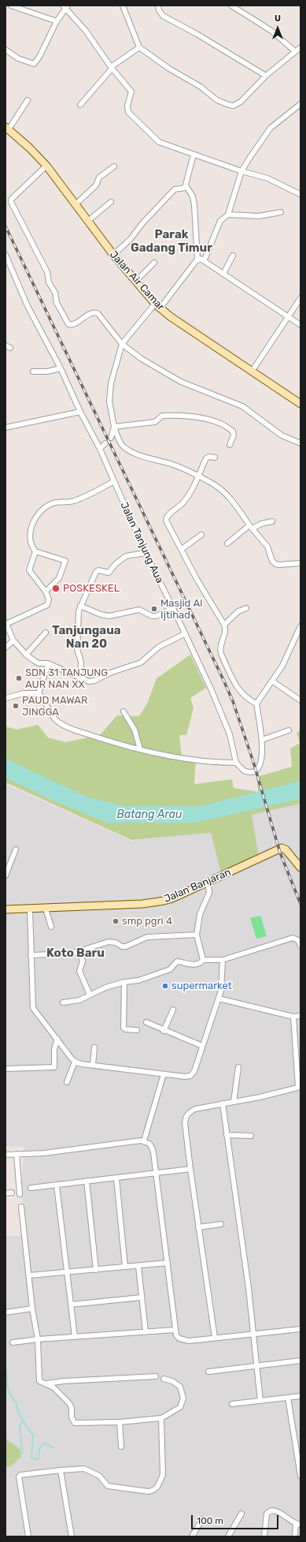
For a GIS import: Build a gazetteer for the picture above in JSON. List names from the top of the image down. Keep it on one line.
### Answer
{"streets":{"main road":["Jalan Air Camar","Jalan Banjaran"],"street":["Jalan Tanjung Aua"]},"districts":["Parak Gadang Timur","Tanjungaua Nan 20","Koto Baru"],"water":["Batang Arau"],"places":["POSKESKEL","Masjid Al Ijtihad","SDN 31 TANJUNG AUR NAN XX","PAUD MAWAR JINGGA","smp pgri 4","supermarket"],"scale_bar":"100 m","north":"top"}
